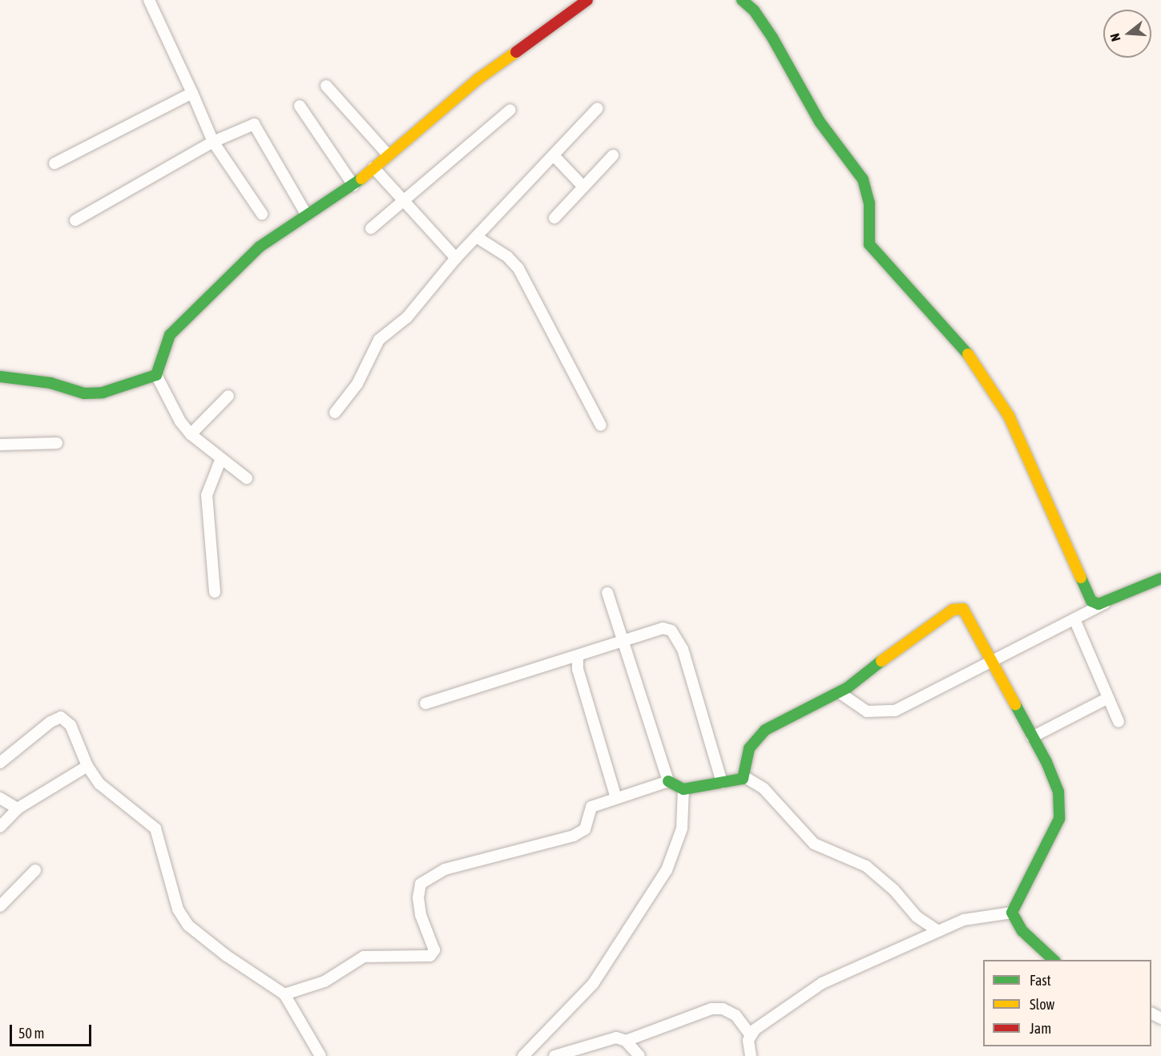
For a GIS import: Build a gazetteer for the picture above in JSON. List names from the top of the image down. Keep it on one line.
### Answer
{"legend":["Fast","Slow","Jam"],"scale_bar":"50 m","north":"left"}
